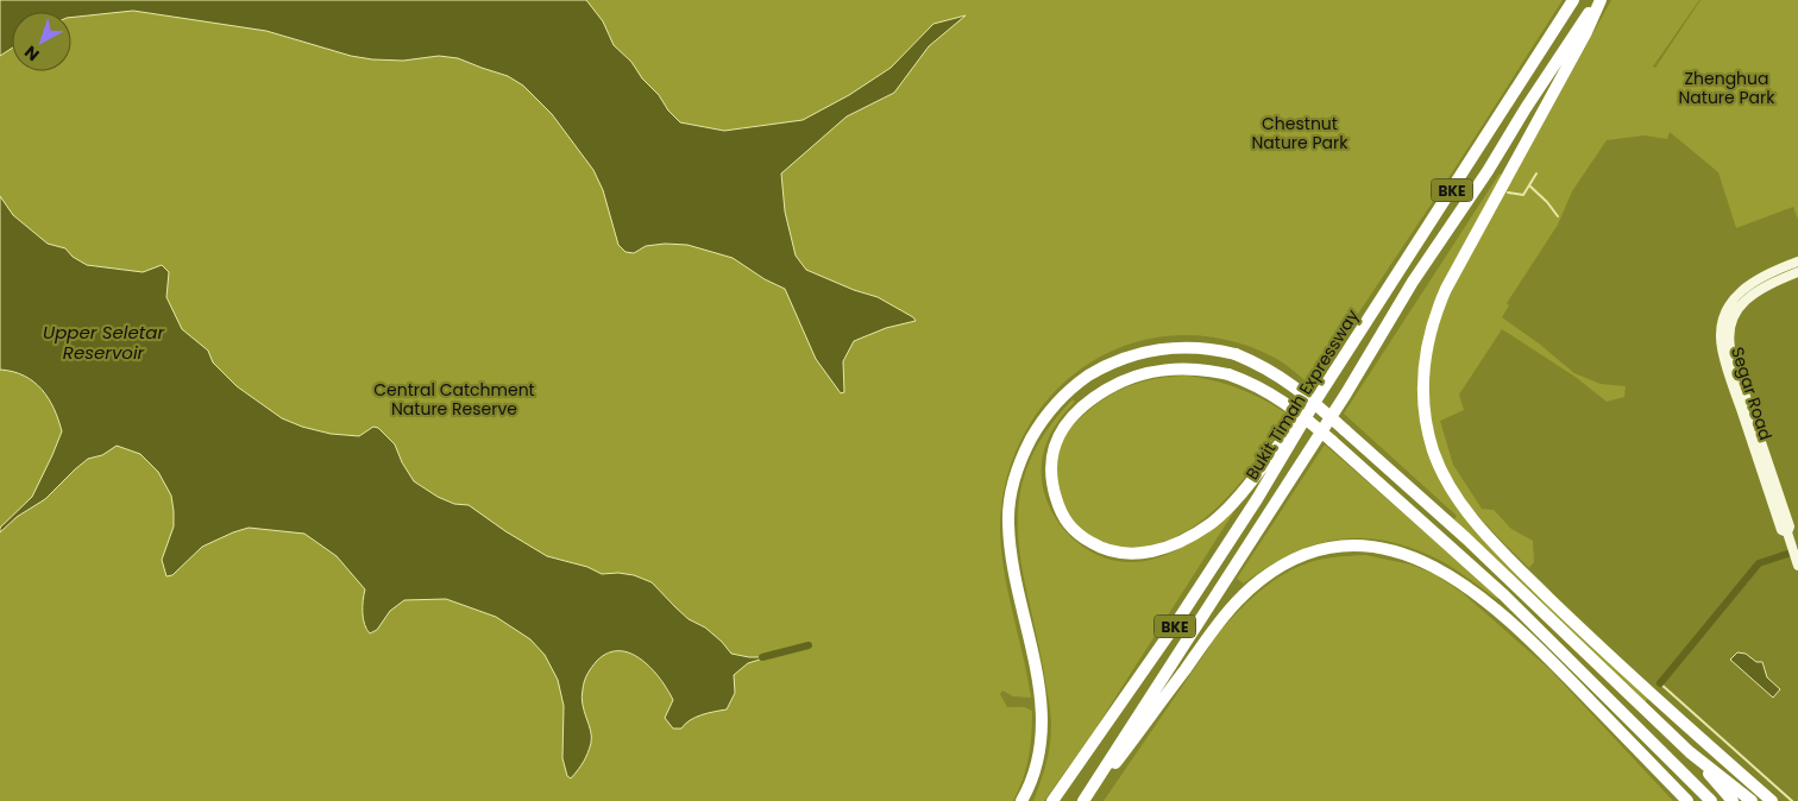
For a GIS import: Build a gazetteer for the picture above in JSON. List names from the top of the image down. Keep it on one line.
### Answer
{"streets":{"highway":["BKE","Bukit Timah Expressway"],"street":["Segar Road"]},"water":["Upper Seletar Reservoir"],"parks":["Zhenghua Nature Park","Chestnut Nature Park","Central Catchment Nature Reserve"],"north":"bottom left"}
